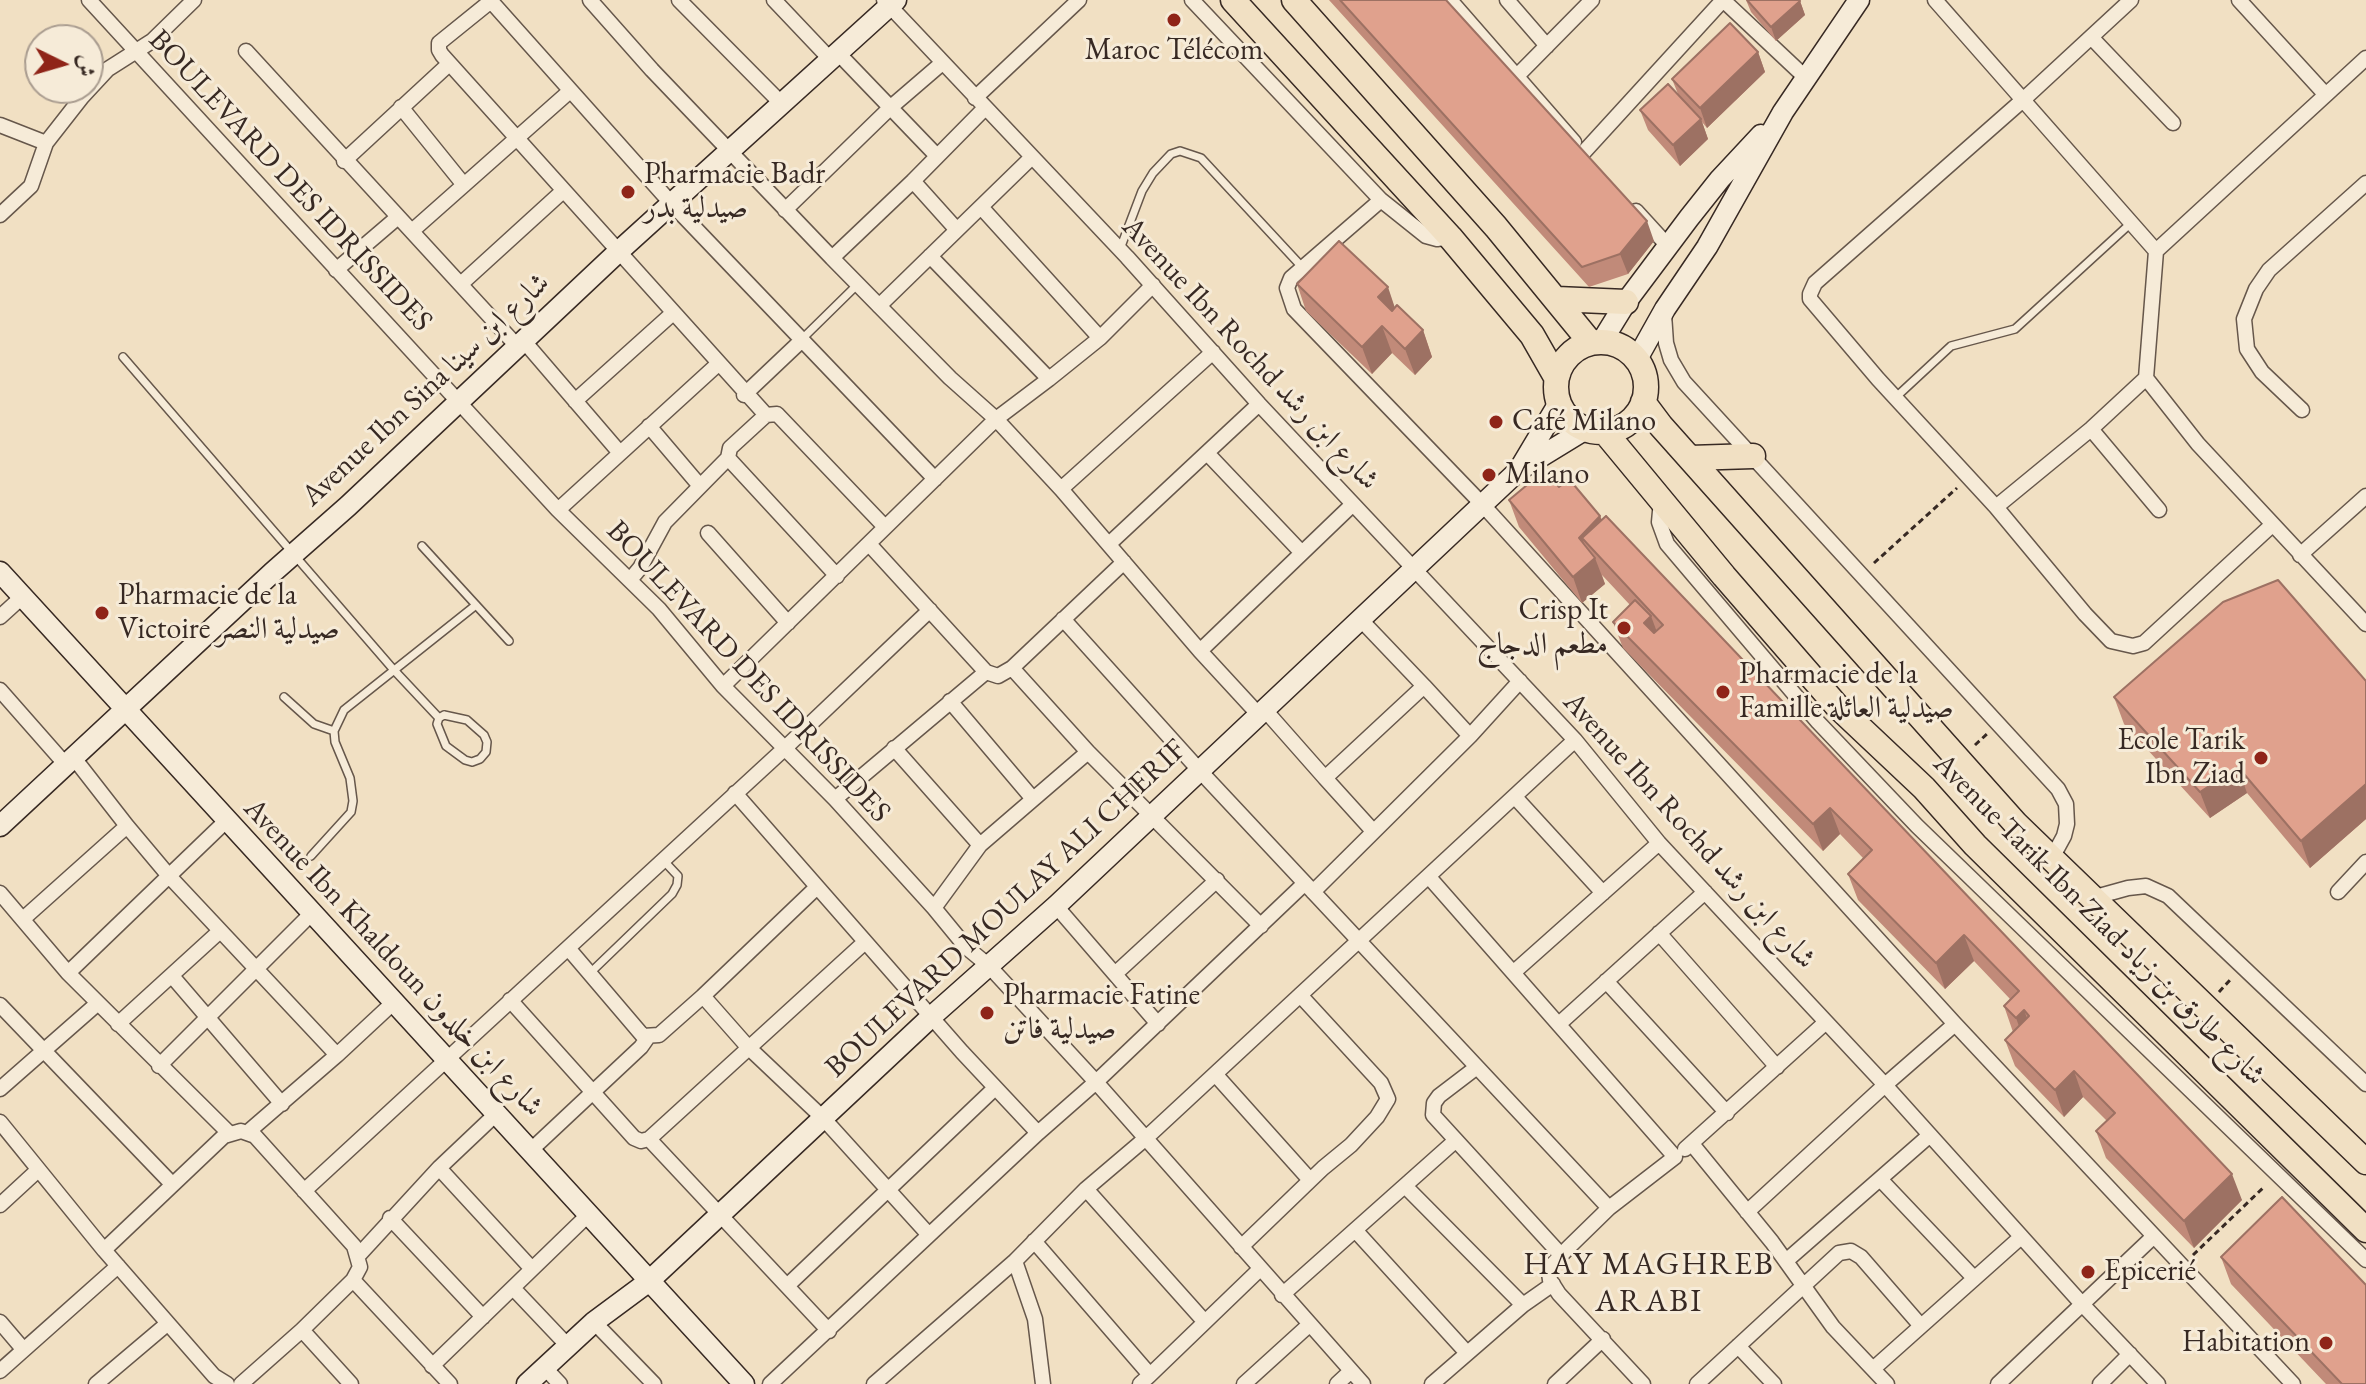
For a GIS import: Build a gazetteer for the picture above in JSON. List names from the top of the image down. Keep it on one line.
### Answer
{"streets":{"main road":["Avenue Tarik Ibn Ziad شارع طارق بن زياد"],"street":["BOULEVARD DES IDRISSIDES","Avenue Ibn Rochd شارع ابن رشد","Avenue Ibn Sina شارع ابن سينا","BOULEVARD MOULAY ALI CHERIF","Avenue Ibn Khaldoun شارع ابن خلدون"]},"crossings":[["BOULEVARD DES IDRISSIDES","Avenue Ibn Sina شارع ابن سينا"],["BOULEVARD DES IDRISSIDES","BOULEVARD MOULAY ALI CHERIF"],["Avenue Ibn Rochd شارع ابن رشد","Avenue Ibn Sina شارع ابن سينا"],["Avenue Ibn Rochd شارع ابن رشد","BOULEVARD MOULAY ALI CHERIF"],["Avenue Ibn Sina شارع ابن سينا","Avenue Ibn Khaldoun شارع ابن خلدون"],["BOULEVARD MOULAY ALI CHERIF","Avenue Tarik Ibn Ziad شارع طارق بن زياد"],["BOULEVARD MOULAY ALI CHERIF","Avenue Ibn Khaldoun شارع ابن خلدون"]],"districts":["HAY MAGHREB ARABI"],"places":["Maroc Télécom","Pharmacie Badr صيدلية بدر","Café Milano","Milano","Pharmacie de la Victoire صيدلية النصر","Crisp It مطعم الدجاج","Pharmacie de la Famille صيدلية العائلة","Ecole Tarik Ibn Ziad","Pharmacie Fatine صيدلية فاتن","Epicerié","Habitation"],"north":"right"}
